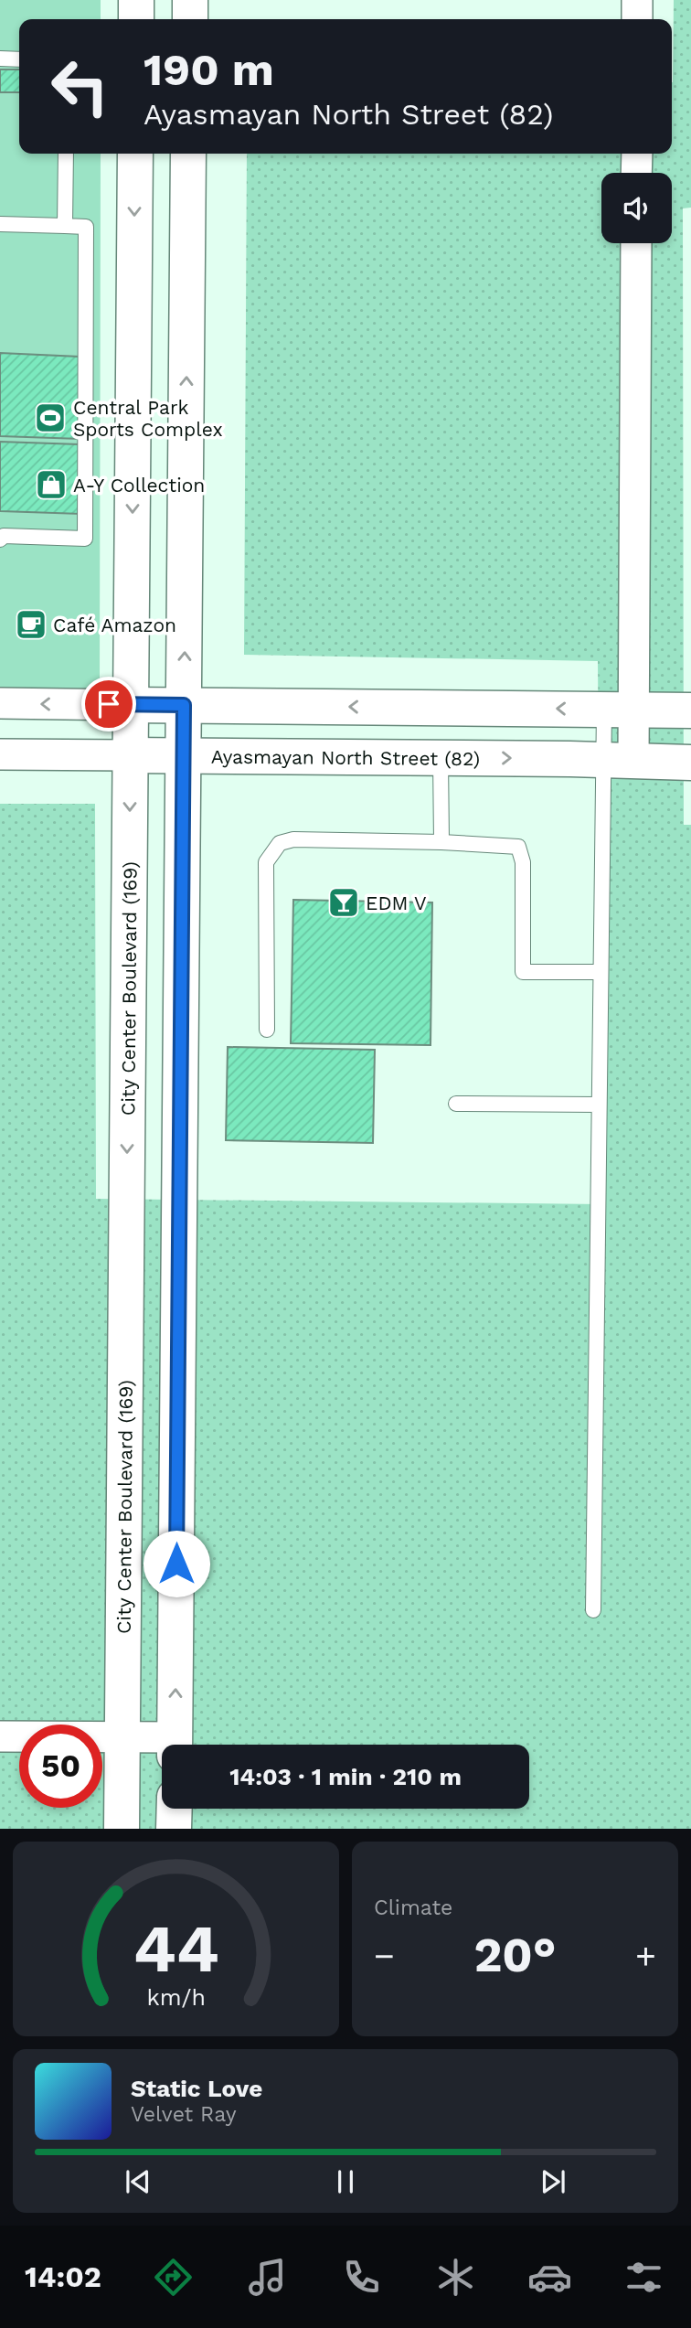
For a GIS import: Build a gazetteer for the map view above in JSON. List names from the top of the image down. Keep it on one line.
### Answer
{"streets":{"main road":["Ayasmayan North Street (82)","City Center Boulevard (169)"]},"crossings":[["Ayasmayan North Street (82)","City Center Boulevard (169)"]],"places":{"sports":["Central Park Sports Complex"],"shop":["A-Y Collection"],"cafe":["Café Amazon"],"bar":["EDM V"]},"page":{"turn":["190 m","Ayasmayan North Street (82)"],"limit":"50","trip":"14:03 · 1 min · 210 m","tile":"Climate","heat":["−","20°","+"],"song":["Static Love","Velvet Ray"],"tabs":"14:02","gauge":["44","km/h"]}}
